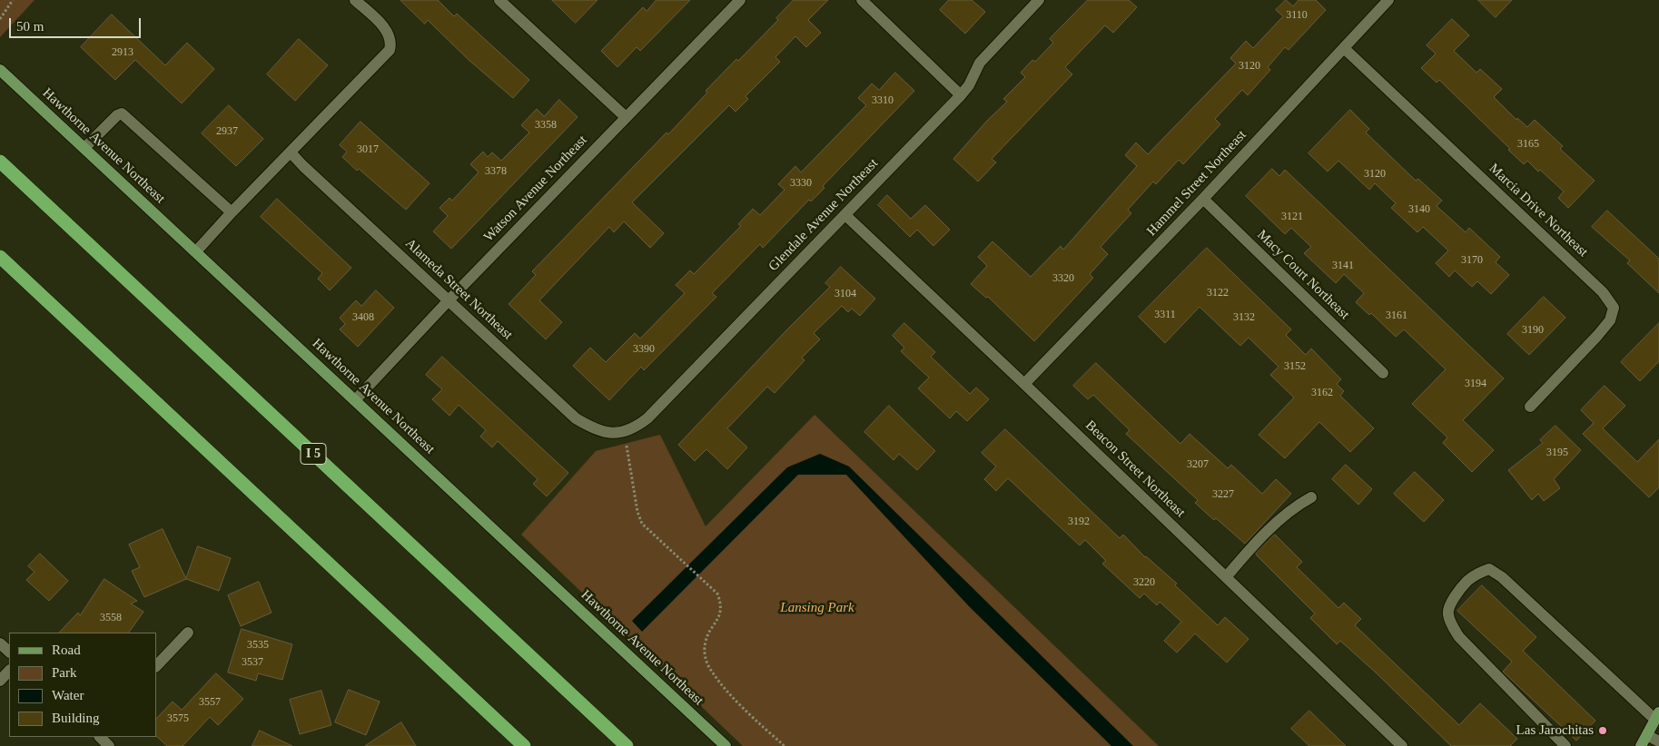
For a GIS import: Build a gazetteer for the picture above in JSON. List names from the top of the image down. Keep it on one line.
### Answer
{"streets":{"highway":["I 5"],"main road":["Hawthorne Avenue Northeast"],"street":["Hammel Street Northeast","Watson Avenue Northeast","Marcia Drive Northeast","Glendale Avenue Northeast","Macy Court Northeast","Alameda Street Northeast","Beacon Street Northeast"]},"crossings":[["Hawthorne Avenue Northeast","Watson Avenue Northeast"],["Hammel Street Northeast","Marcia Drive Northeast"],["Hammel Street Northeast","Macy Court Northeast"],["Hammel Street Northeast","Beacon Street Northeast"],["Watson Avenue Northeast","Alameda Street Northeast"],["Glendale Avenue Northeast","Alameda Street Northeast"],["Glendale Avenue Northeast","Beacon Street Northeast"]],"parks":["Lansing Park"],"places":["Las Jarochitas"],"house_numbers":["3110","2913","3120","3310","3358","2937","3165","3017","3378","3120","3330","3140","3121","3170","3141","3320","3122","3104","3311","3161","3408","3132","3190","3390","3152","3194","3162","3195","3207","3227","3192","3220","3558","3535","3537","3557","3575"],"legend":["Road","Park","Water","Building"],"scale_bar":"50 m"}
